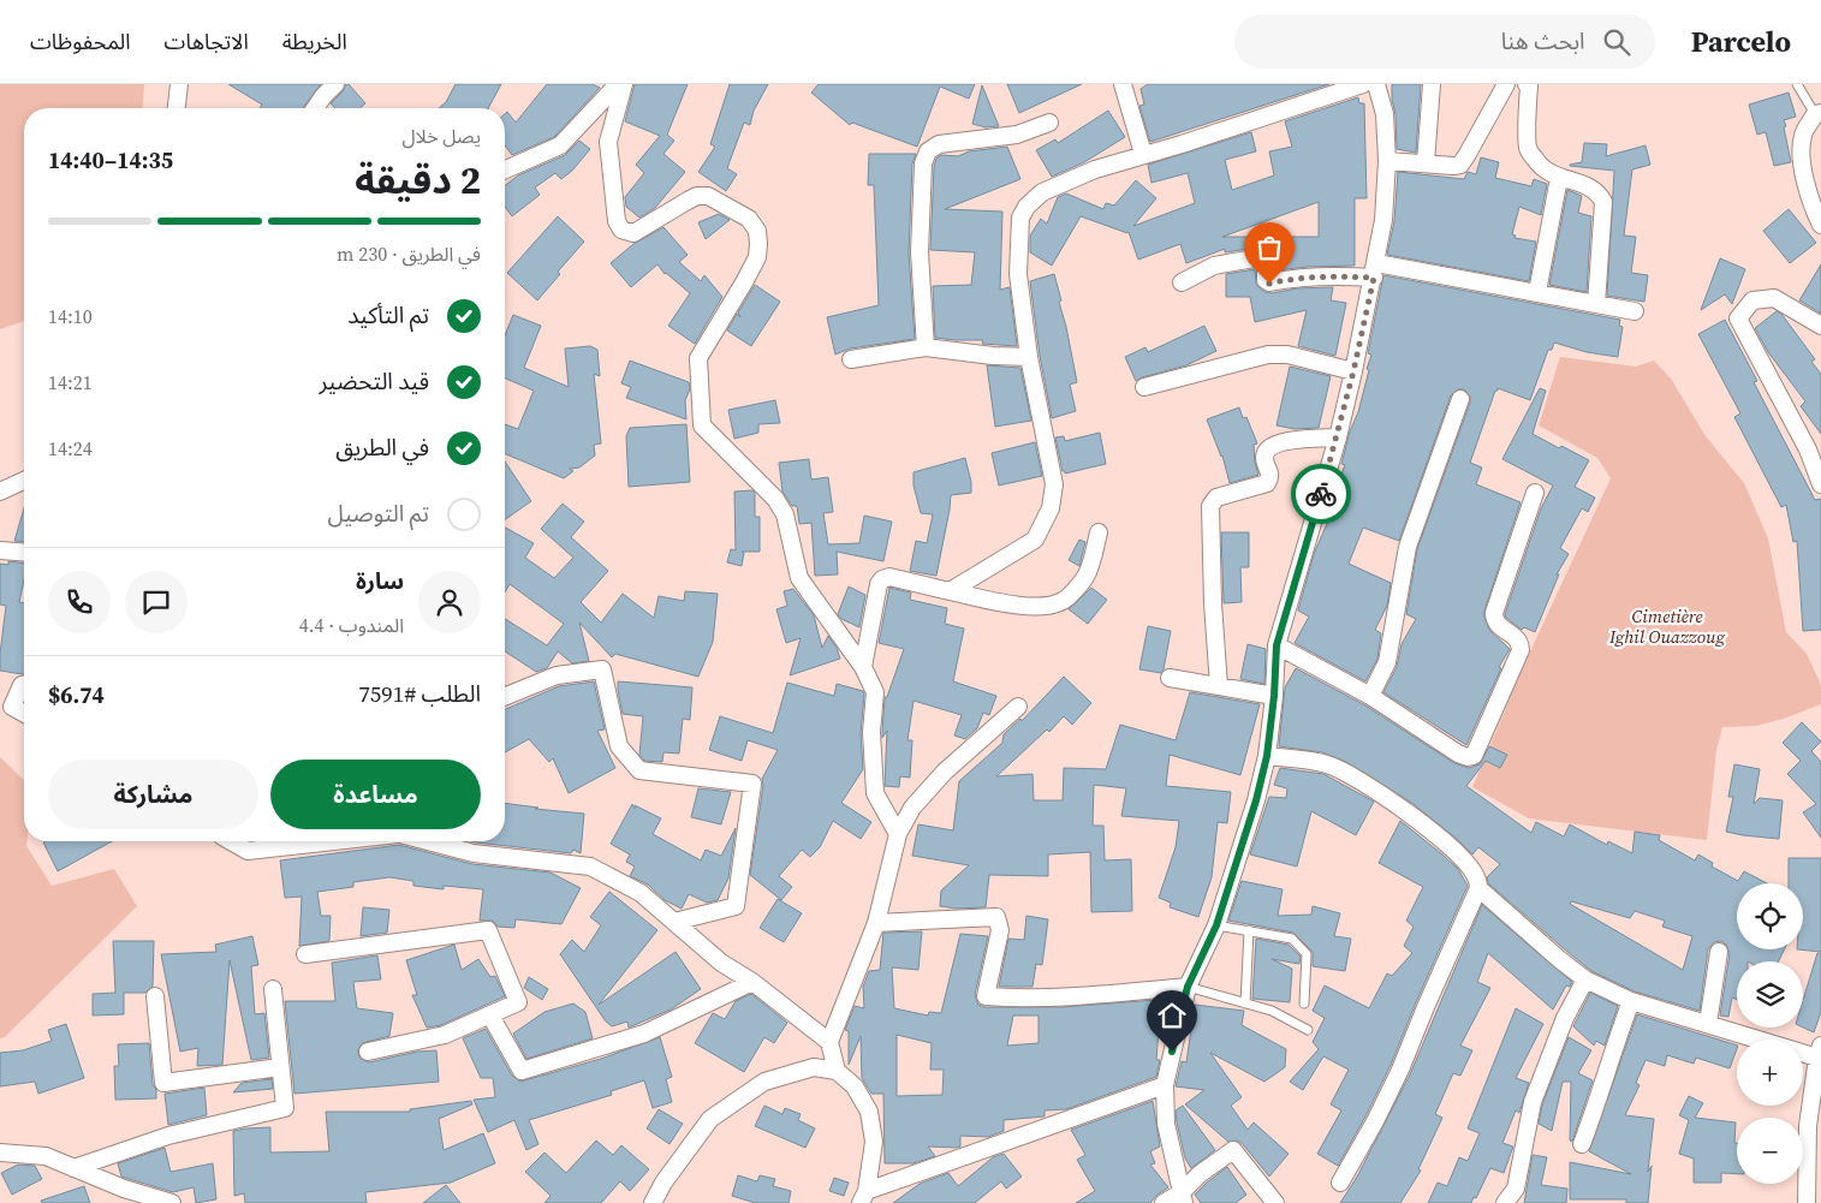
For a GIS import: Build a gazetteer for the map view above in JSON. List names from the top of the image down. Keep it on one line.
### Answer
{"parks":["Cimetière Ighil Ouazzoug"],"page":{"header":"Parcelo","search":"ابحث هنا","nav":["الخريطة","الاتجاهات","المحفوظات"],"heading":["2 دقيقة","يصل خلال","14:35–14:40"],"panel":["سارة","المندوب · 4.4","الطلب #7591","$6.74"],"bar":"في الطريق · 230 m","list":[["تم التأكيد","14:10"],["قيد التحضير","14:21"],["في الطريق","14:24"],"تم التوصيل"],"buttons":["مساعدة","مشاركة"],"map_buttons":["+","−"]}}
